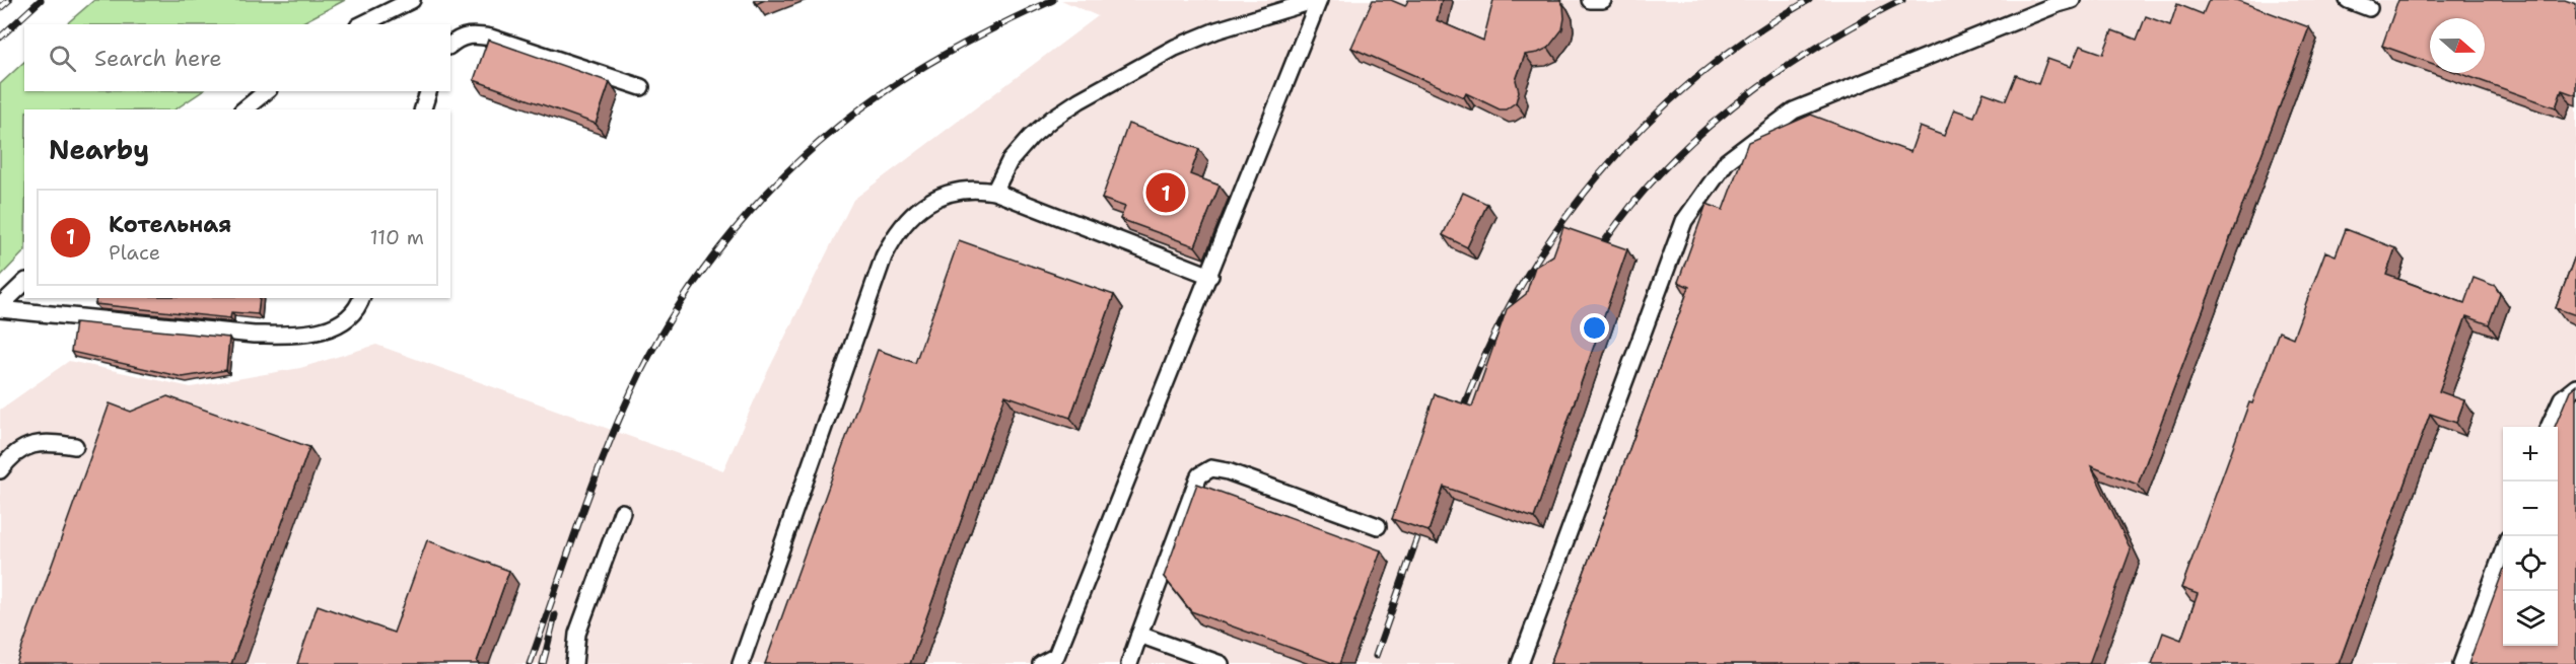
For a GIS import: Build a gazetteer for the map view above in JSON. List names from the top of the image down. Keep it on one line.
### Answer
{"north":"right","page":{"search":"Search here","heading":"Nearby","pins":"1","list":[{"mark":"1","name":"Котельная","note":"Place","value":"110 m"}],"map_buttons":["+","−"]}}
